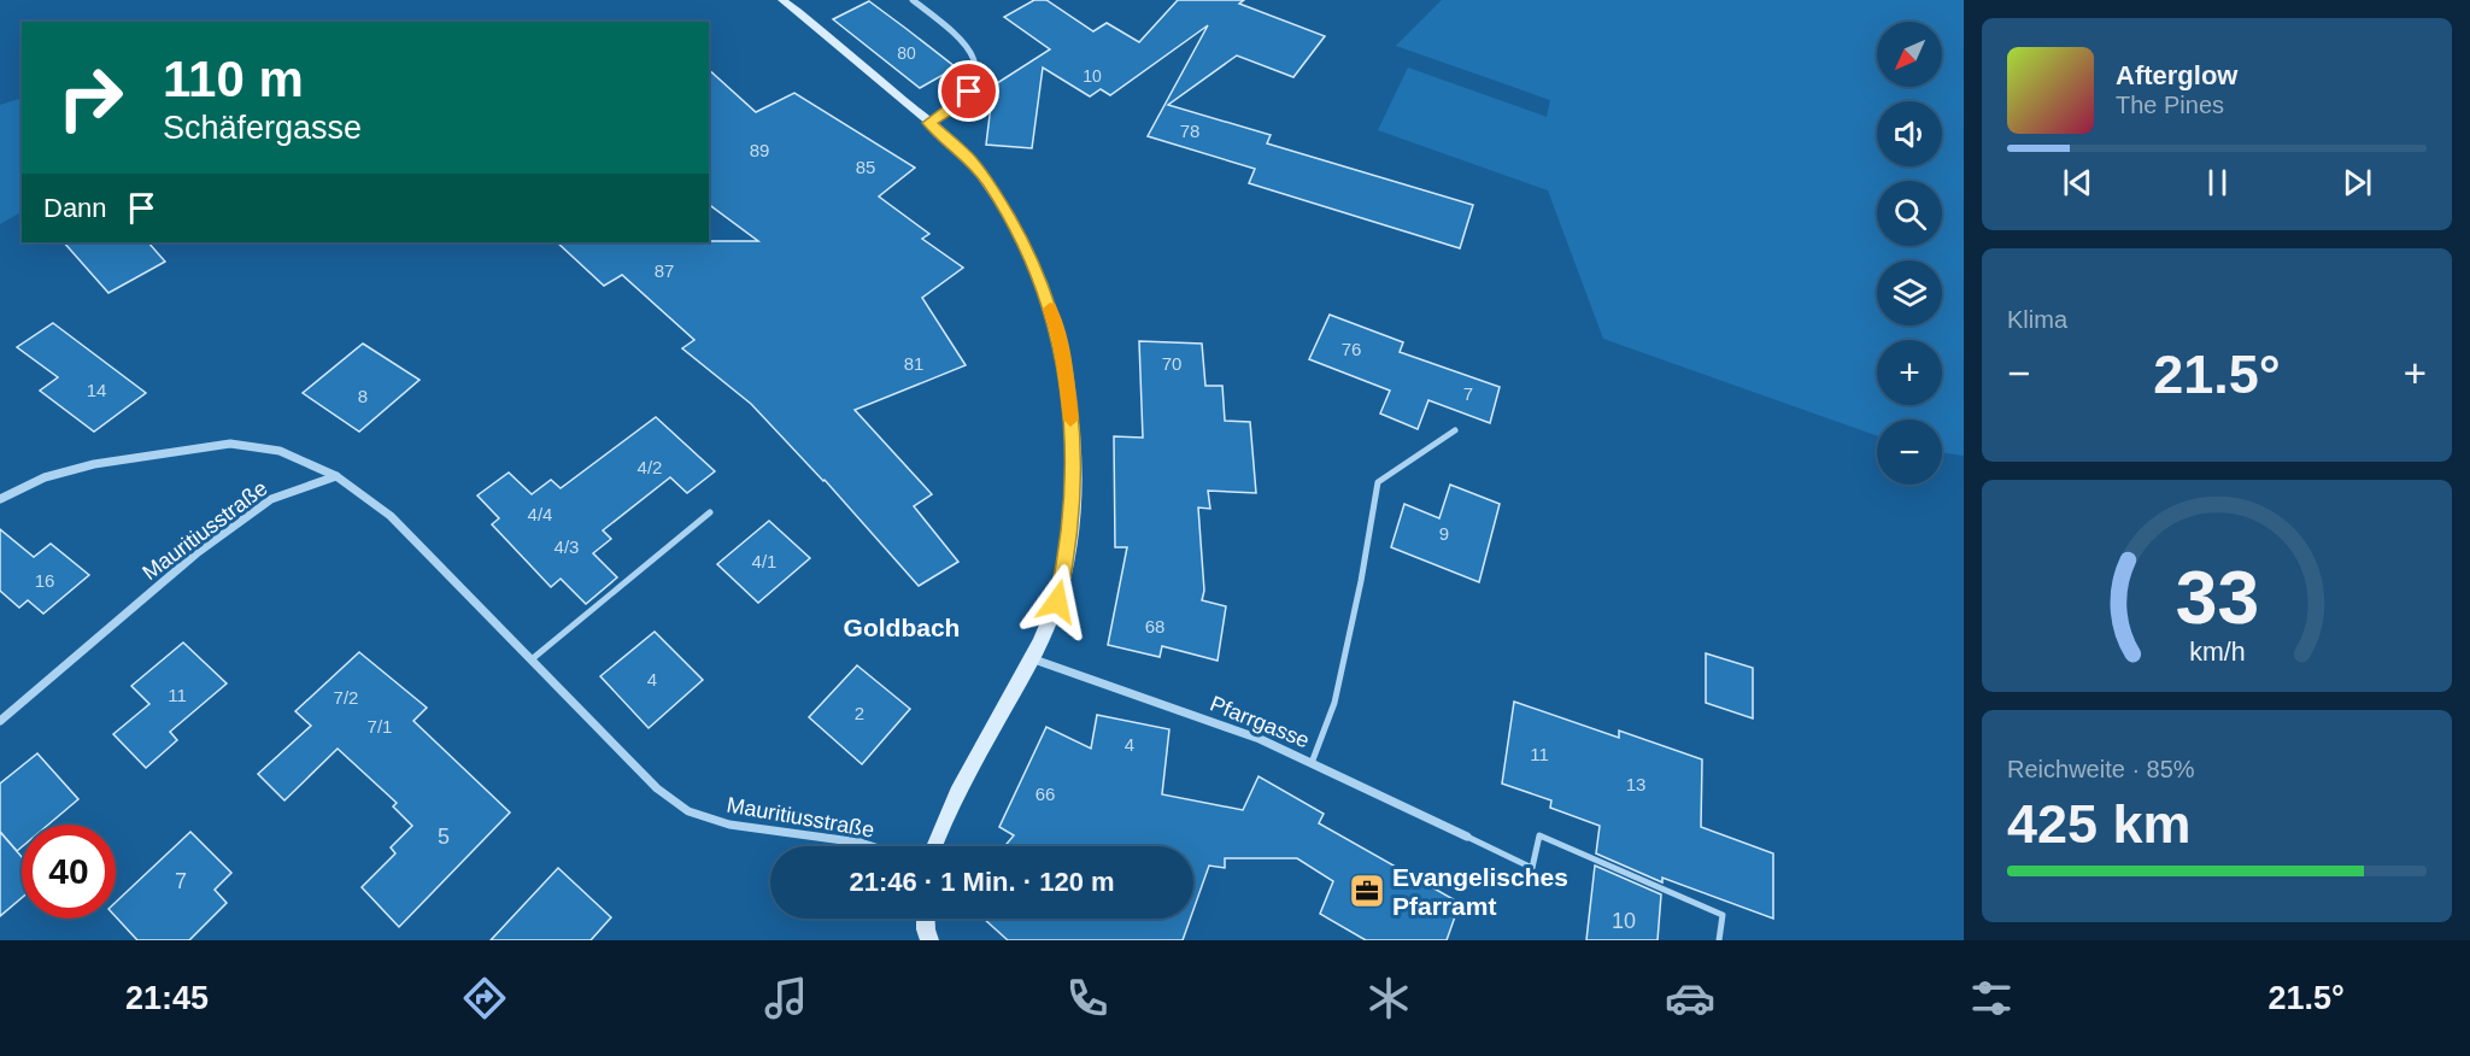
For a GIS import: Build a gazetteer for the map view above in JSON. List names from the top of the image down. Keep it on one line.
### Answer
{"streets":{"street":["Mauritiusstraße","Pfarrgasse"]},"districts":["Goldbach"],"places":{"office":["Evangelisches Pfarramt"]},"house_numbers":["80","10","78","89","85","87","76","81","70","14","7","8","4/2","4/4","9","4/3","4/1","16","68","4","11","7/2","2","7/1","4","11","13","66","5","7","10"],"north":"bottom left","page":{"map_buttons":["+","−"],"turn":["110 m","Schäfergasse"],"song":["Afterglow","The Pines"],"then":"Dann","tile":["Klima",["Reichweite · 85%","425 km"]],"heat":["−","21.5°","+"],"limit":"40","trip":"21:46 · 1 Min. · 120 m","tabs":["21:45","21.5°"],"gauge":["33","km/h"]}}
